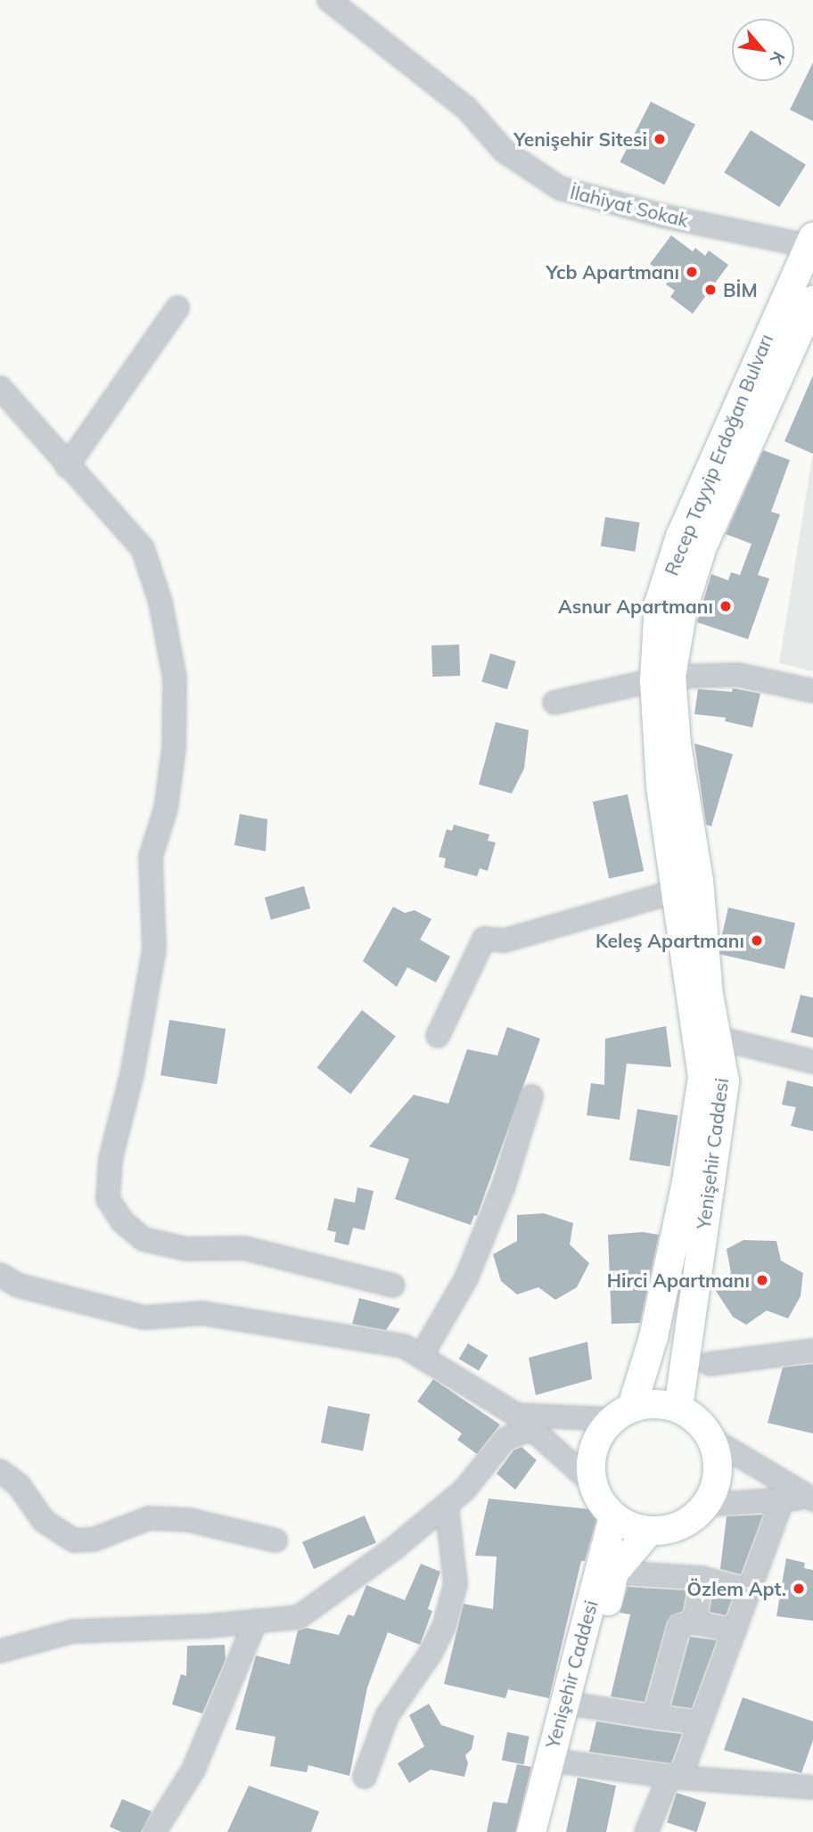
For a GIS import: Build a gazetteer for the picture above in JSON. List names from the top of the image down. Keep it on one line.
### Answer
{"streets":{"main road":["Recep Tayyip Erdoğan Bulvarı","Yenişehir Caddesi"],"street":["İlahiyat Sokak"]},"crossings":[["İlahiyat Sokak","Recep Tayyip Erdoğan Bulvarı"],["Recep Tayyip Erdoğan Bulvarı","Yenişehir Caddesi"]],"places":["Yenişehir Sitesi","Ycb Apartmanı","BİM","Asnur Apartmanı","Keleş Apartmanı","Hirci Apartmanı","Özlem Apt."],"north":"bottom right"}
